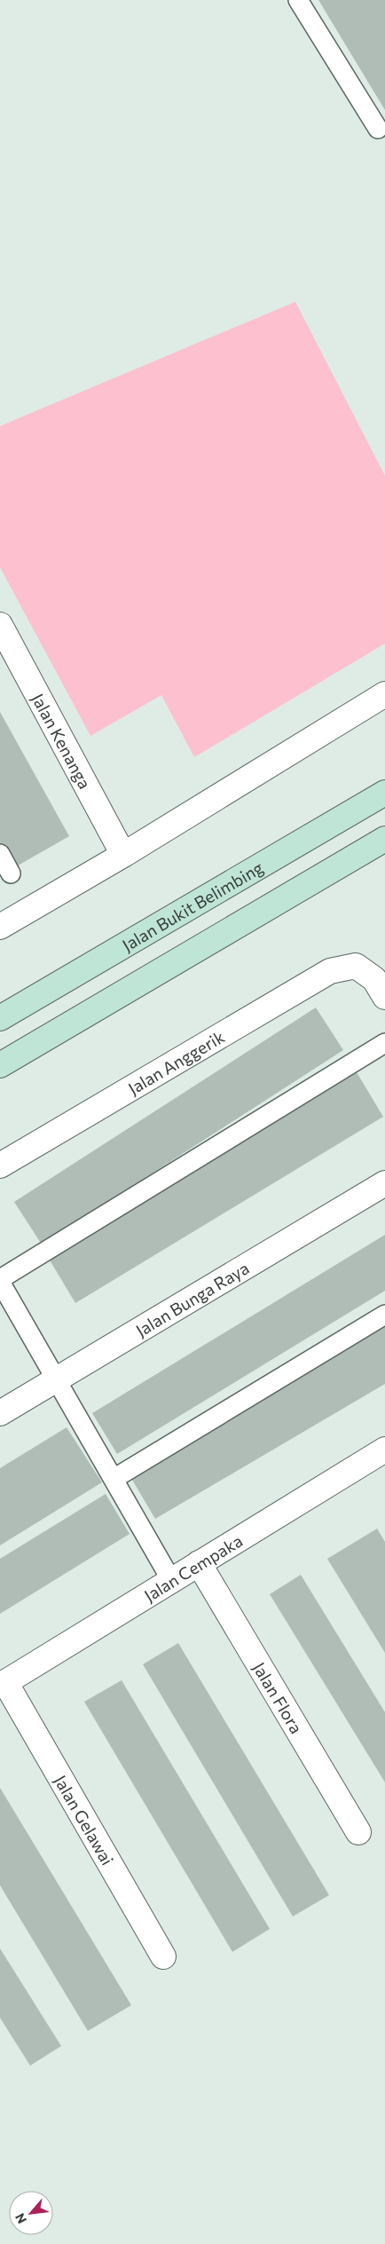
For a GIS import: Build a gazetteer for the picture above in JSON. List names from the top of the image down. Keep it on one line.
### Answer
{"streets":{"main road":["Jalan Bukit Belimbing"],"street":["Jalan Kenanga","Jalan Anggerik","Jalan Bunga Raya","Jalan Cempaka","Jalan Flora","Jalan Gelawai"]},"crossings":[["Jalan Cempaka","Jalan Flora"],["Jalan Cempaka","Jalan Gelawai"]],"north":"bottom left"}
